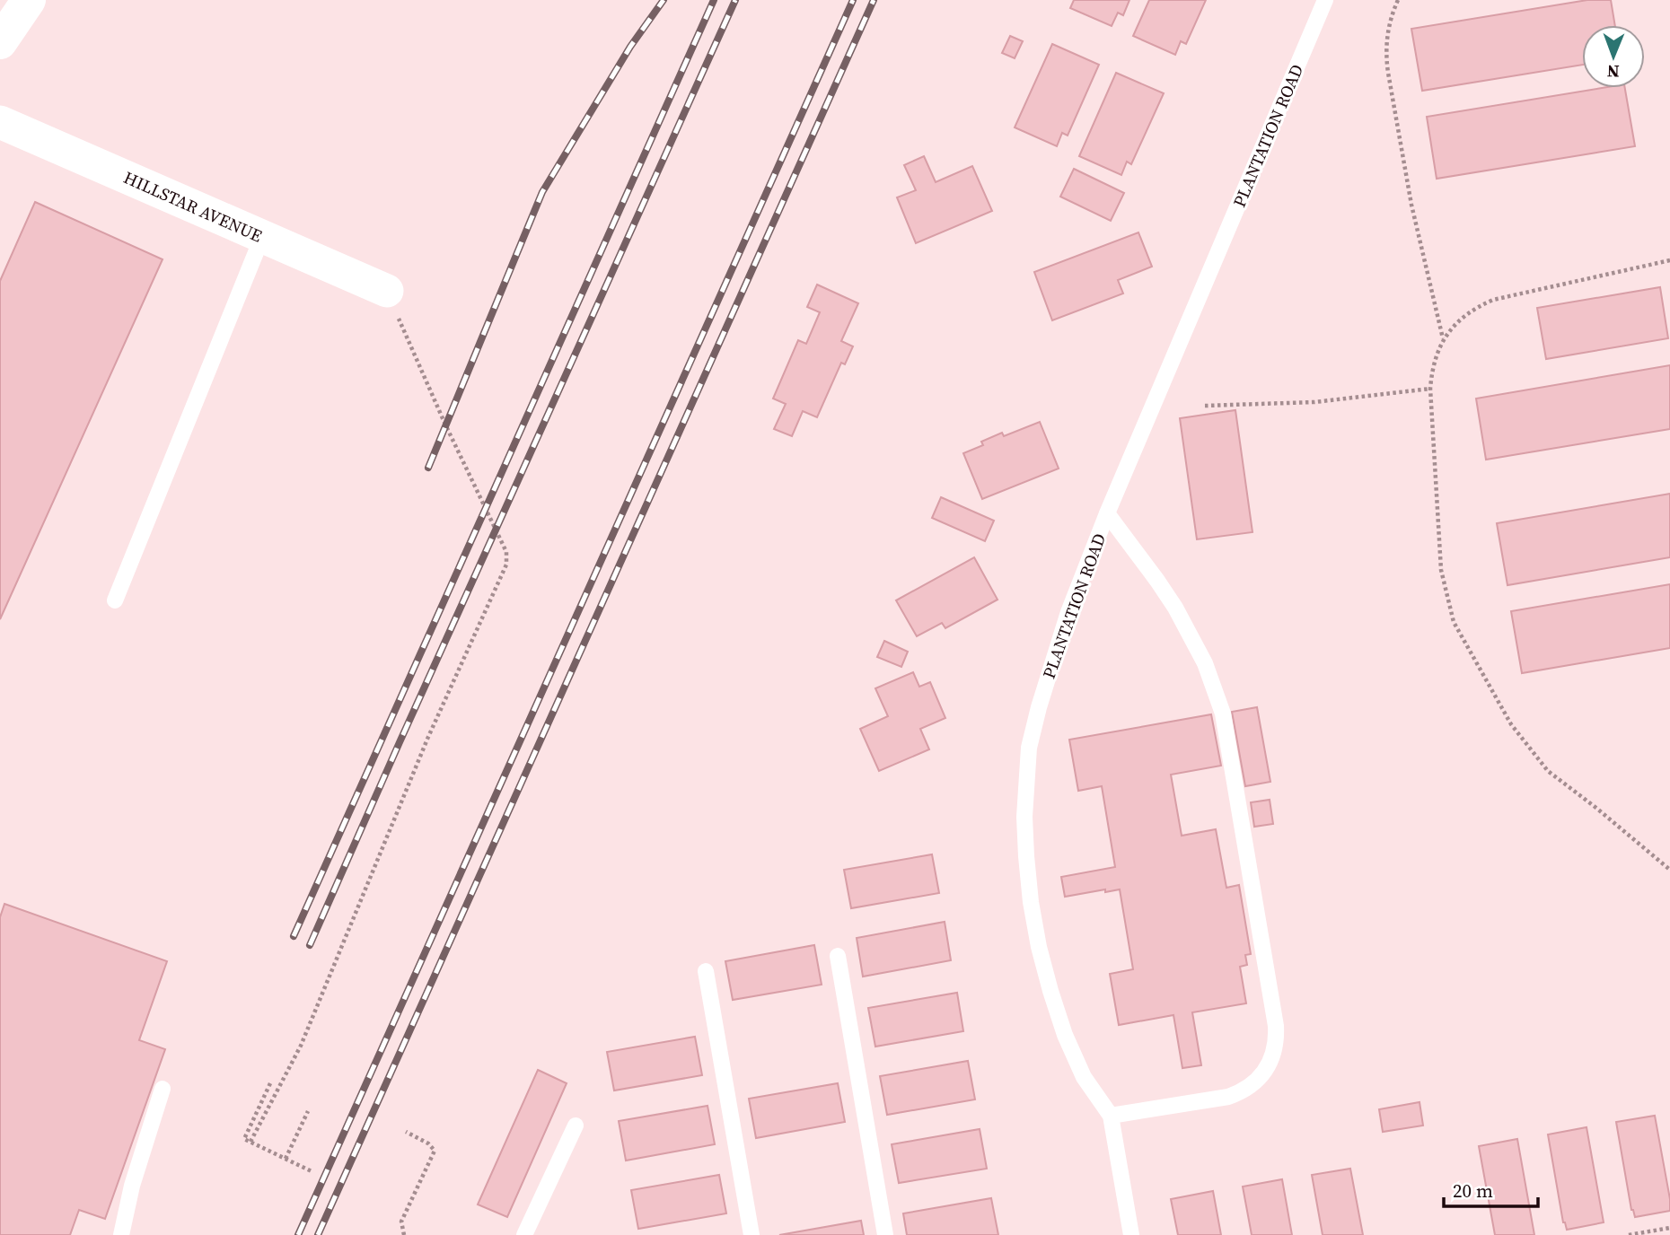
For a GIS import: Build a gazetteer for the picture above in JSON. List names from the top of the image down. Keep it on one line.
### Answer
{"streets":{"street":["HILLSTAR AVENUE"],"lane":["PLANTATION ROAD"]},"scale_bar":"20 m","north":"bottom"}
